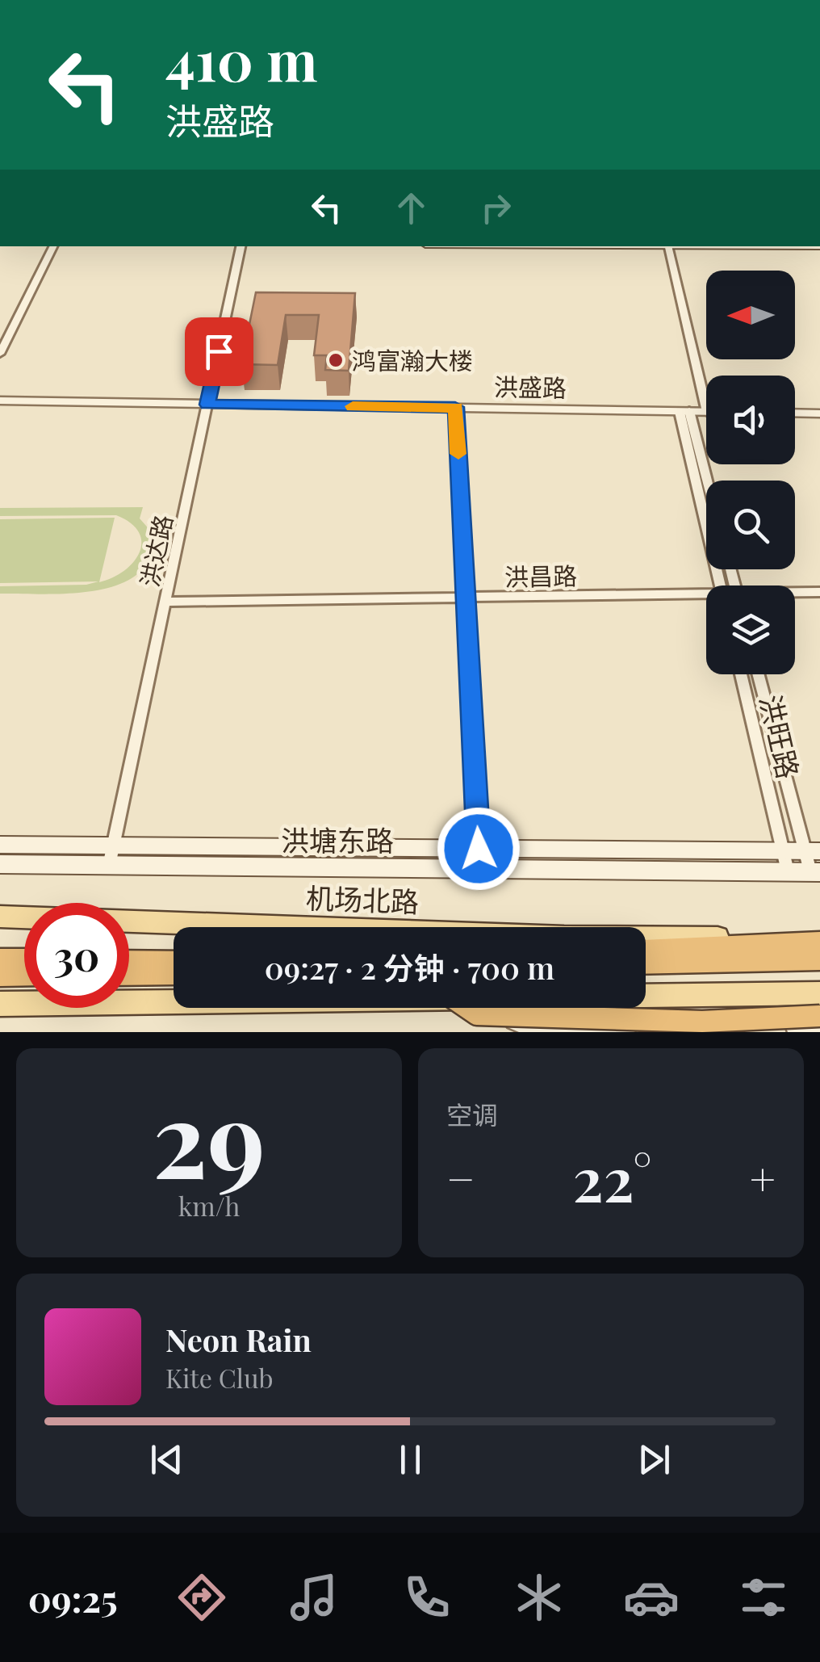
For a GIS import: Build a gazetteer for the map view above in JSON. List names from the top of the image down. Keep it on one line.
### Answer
{"streets":{"main road":["洪塘东路","机场北路"],"street":["洪盛路","洪达路","洪昌路","洪旺路"]},"crossings":[["洪盛路","洪达路"],["洪达路","洪昌路"],["洪达路","洪塘东路"],["洪旺路","洪塘东路"]],"places":["鸿富瀚大楼"],"north":"left","page":{"turn":["410 m","洪盛路"],"limit":"30","trip":"09:27 · 2 分钟 · 700 m","tile":[["29","km/h"],"空调"],"heat":["−","22°","+"],"song":["Neon Rain","Kite Club"],"tabs":"09:25"}}
